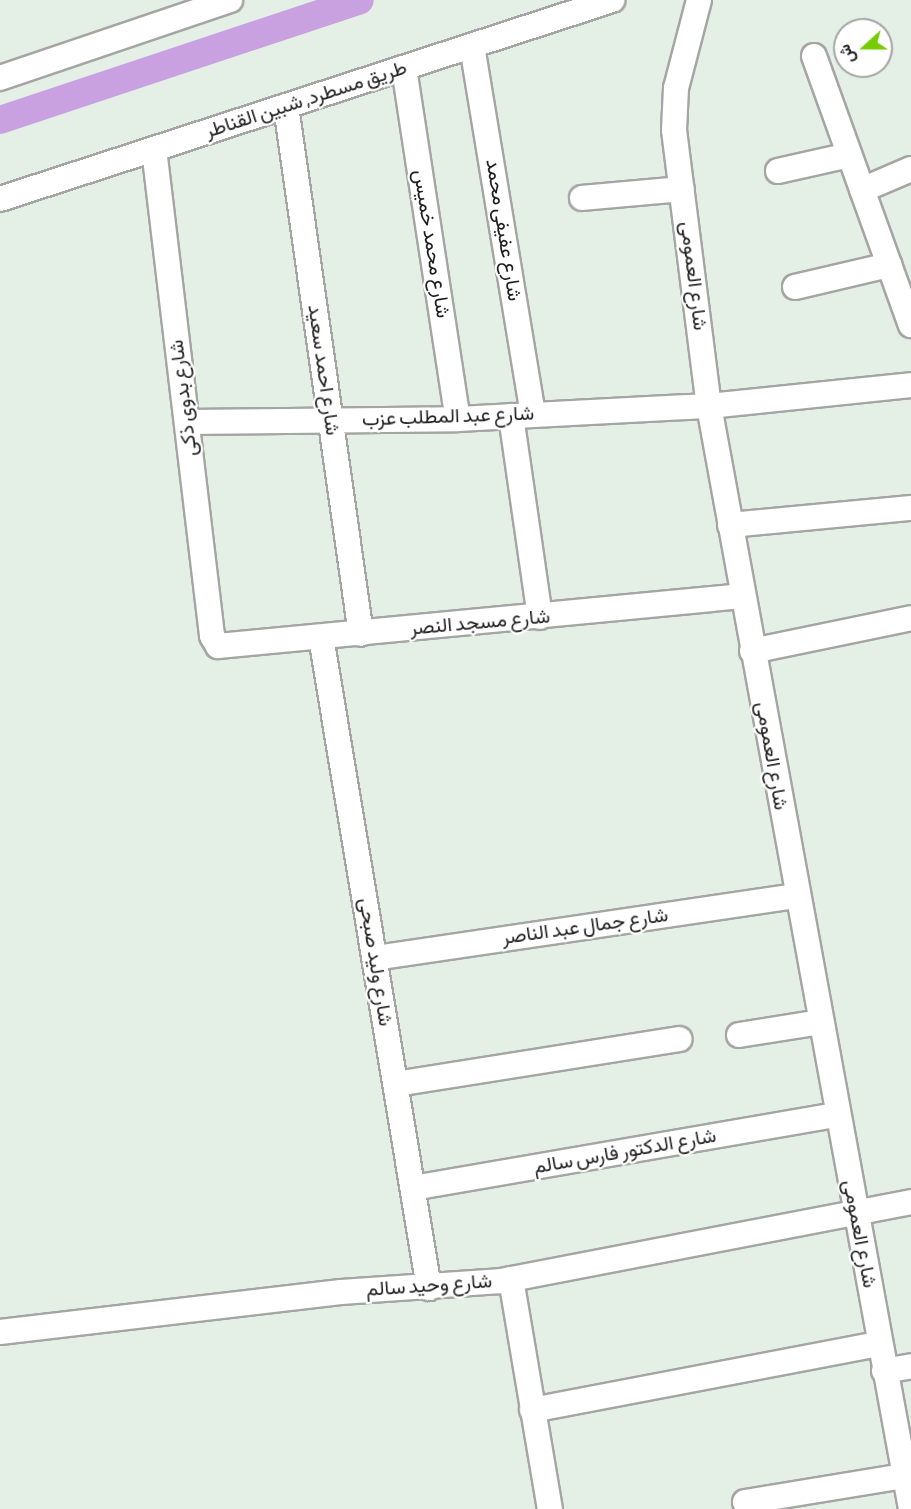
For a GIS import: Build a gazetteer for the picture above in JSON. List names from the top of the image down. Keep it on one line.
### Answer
{"streets":{"street":["طريق مسطرد, شبين القناطر","شارع عفيفى محمد","شارع محمد خميس","شارع العمومى","شارع احمد سعيد","شارع بدوى ذكى","شارع عبد المطلب عزب","شارع مسجد النصر","شارع جمال عبد الناصر","شارع وليد صبحى","شارع الدكتور فارس سالم","شارع وحيد سالم"]},"crossings":[["طريق مسطرد, شبين القناطر","شارع عفيفى محمد"],["طريق مسطرد, شبين القناطر","شارع محمد خميس"],["طريق مسطرد, شبين القناطر","شارع احمد سعيد"],["طريق مسطرد, شبين القناطر","شارع بدوى ذكى"],["شارع عفيفى محمد","شارع عبد المطلب عزب"],["شارع عفيفى محمد","شارع مسجد النصر"],["شارع محمد خميس","شارع عبد المطلب عزب"],["شارع العمومى","شارع عبد المطلب عزب"],["شارع العمومى","شارع مسجد النصر"],["شارع العمومى","شارع جمال عبد الناصر"],["شارع العمومى","شارع الدكتور فارس سالم"],["شارع العمومى","شارع وحيد سالم"],["شارع احمد سعيد","شارع عبد المطلب عزب"],["شارع احمد سعيد","شارع مسجد النصر"],["شارع بدوى ذكى","شارع عبد المطلب عزب"],["شارع بدوى ذكى","شارع مسجد النصر"],["شارع مسجد النصر","شارع وليد صبحى"],["شارع جمال عبد الناصر","شارع وليد صبحى"],["شارع وليد صبحى","شارع الدكتور فارس سالم"],["شارع وليد صبحى","شارع وحيد سالم"]],"north":"left"}
